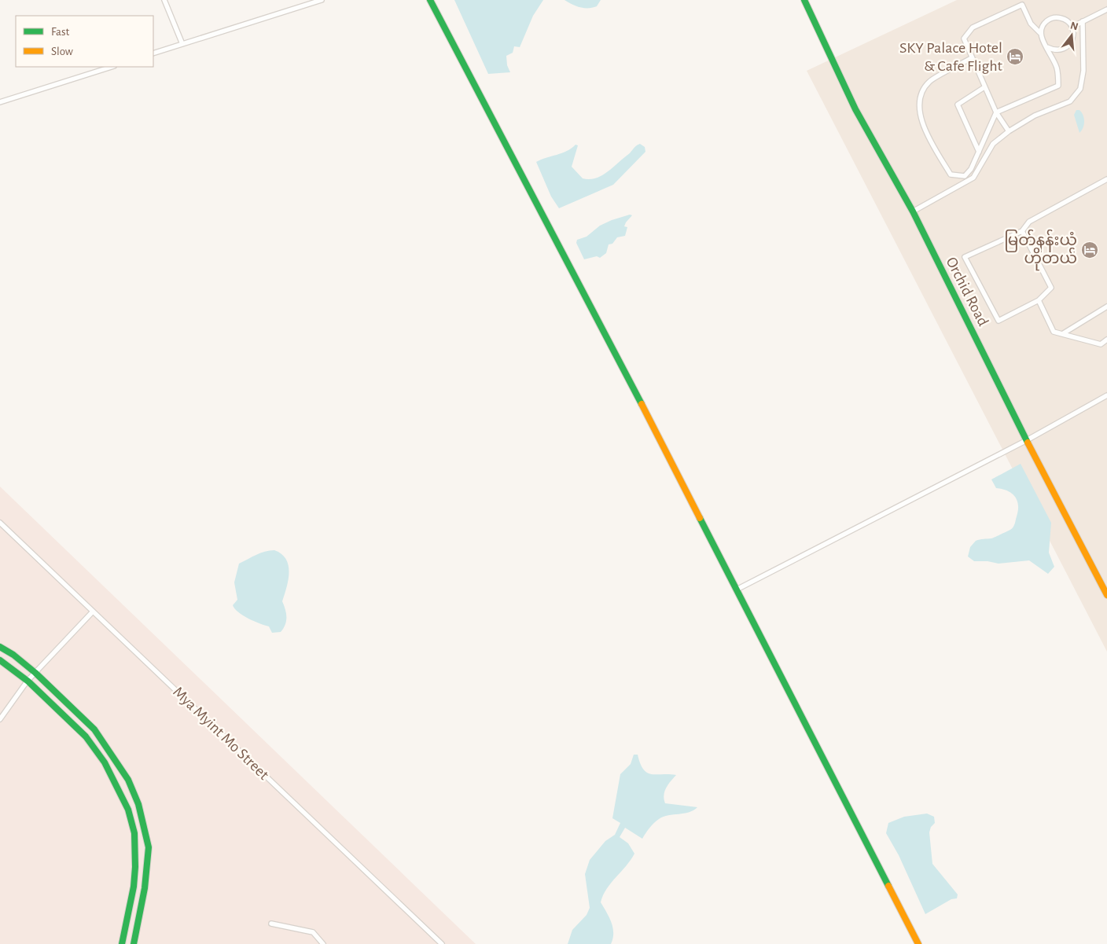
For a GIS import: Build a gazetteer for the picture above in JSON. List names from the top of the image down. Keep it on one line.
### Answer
{"streets":{"main road":["Orchid Road"],"street":["Mya Myint Mo Street"]},"places":{"hotel":["SKY Palace Hotel & Cafe Flight","မြတ်နန်းယုံ ဟိုတယ်"]},"legend":["Fast","Slow"],"north":"top"}
